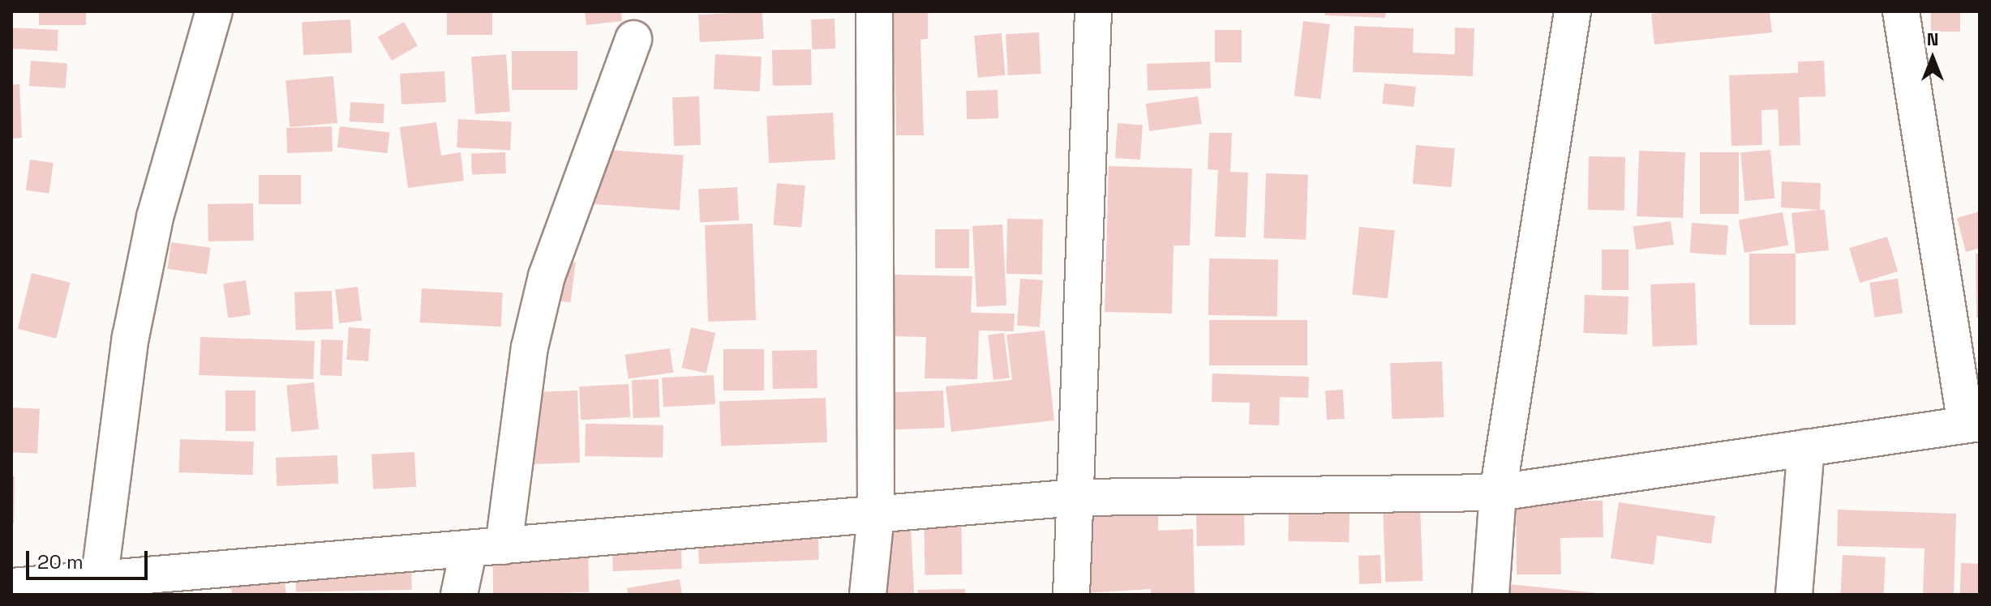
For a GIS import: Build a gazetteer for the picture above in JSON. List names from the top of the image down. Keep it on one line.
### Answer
{"scale_bar":"20 m","north":"top"}
